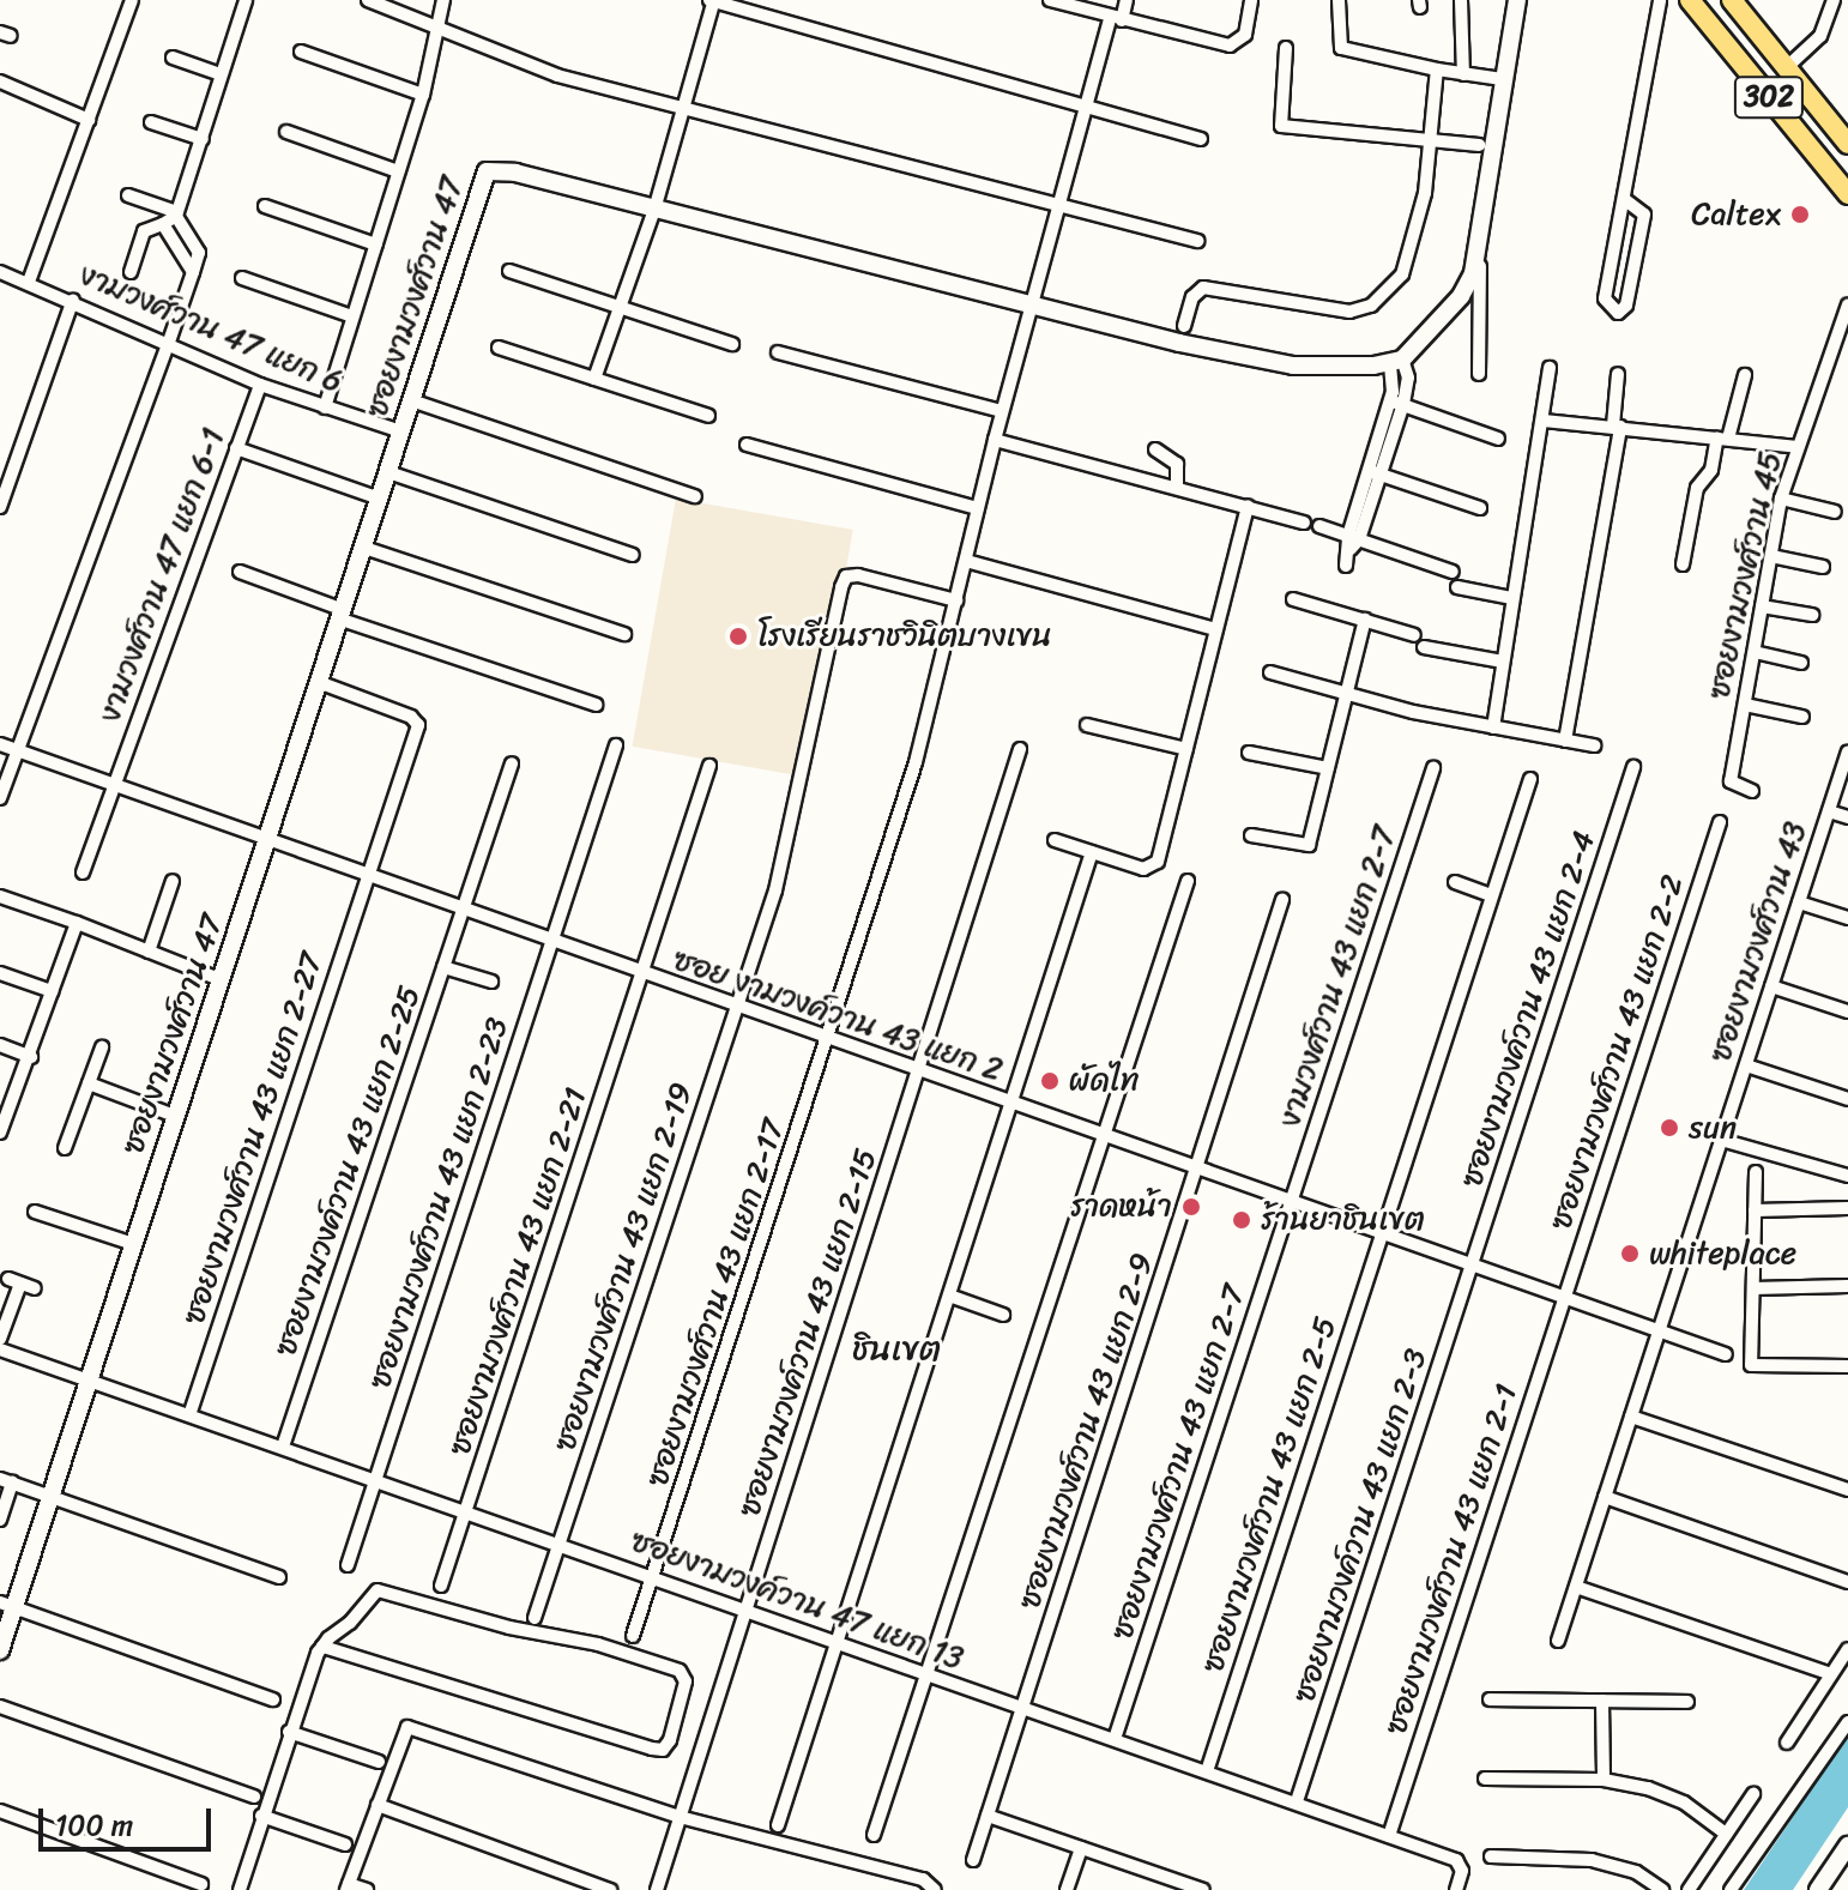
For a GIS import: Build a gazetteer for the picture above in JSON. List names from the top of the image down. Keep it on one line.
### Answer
{"streets":{"main road":["302"],"street":["ซอยงามวงศ์วาน 47","งามวงศ์วาน 47 แยก 6","งามวงศ์วาน 47 แยก 6-1","ซอยงามวงศ์วาน 45","ซอยงามวงศ์วาน 43","งามวงศ์วาน 43 แยก 2-7","ซอยงามวงค์วาน 43 แยก 2-4","ซอย งามวงค์วาน 43 แยก 2","ซอยงามวงศ์วาน 43 แยก 2-2","ซอยงามวงศ์วาน 43 แยก 2-27","ซอยงามวงค์วาน 43 แยก 2-25","ซอยงามวงศ์วาน 43 แยก 2-23","ซอยงามวงศ์วาน 43 แยก 2-19","ซอยงามวงศ์วาน 43 แยก 2-21","ซอยงามวงศ์วาน 43 แยก 2-17","ซอยงามวงค์วาน 43 แยก 2-15","ซอยงามวงศ์วาน 43 แยก 2-9","ซอยงามวงศ์วาน 43 แยก 2-7","ซอยงามวงศ์วาน 43 แยก 2-5","ซอยงามวงค์วาน 43 แยก 2-3","ซอยงามวงศ์วาน 43 แยก 2-1","ซอยงามวงค์วาน 47 แยก 13"]},"crossings":[["ซอยงามวงศ์วาน 47","งามวงศ์วาน 47 แยก 6"],["ซอยงามวงศ์วาน 47","ซอย งามวงค์วาน 43 แยก 2"],["ซอยงามวงศ์วาน 47","ซอยงามวงศ์วาน 43 แยก 2-27"],["ซอยงามวงศ์วาน 47","ซอยงามวงศ์วาน 43 แยก 2-17"],["ซอยงามวงศ์วาน 47","ซอยงามวงค์วาน 47 แยก 13"],["งามวงศ์วาน 47 แยก 6","งามวงศ์วาน 47 แยก 6-1"],["งามวงศ์วาน 47 แยก 6-1","ซอย งามวงค์วาน 43 แยก 2"],["ซอยงามวงศ์วาน 43","ซอย งามวงค์วาน 43 แยก 2"],["งามวงศ์วาน 43 แยก 2-7","ซอย งามวงค์วาน 43 แยก 2"],["งามวงศ์วาน 43 แยก 2-7","ซอยงามวงศ์วาน 43 แยก 2-7"],["ซอยงามวงค์วาน 43 แยก 2-4","ซอย งามวงค์วาน 43 แยก 2"],["ซอยงามวงค์วาน 43 แยก 2-4","ซอยงามวงค์วาน 43 แยก 2-3"],["ซอย งามวงค์วาน 43 แยก 2","ซอยงามวงศ์วาน 43 แยก 2-2"],["ซอย งามวงค์วาน 43 แยก 2","ซอยงามวงศ์วาน 43 แยก 2-27"],["ซอย งามวงค์วาน 43 แยก 2","ซอยงามวงค์วาน 43 แยก 2-25"],["ซอย งามวงค์วาน 43 แยก 2","ซอยงามวงศ์วาน 43 แยก 2-23"],["ซอย งามวงค์วาน 43 แยก 2","ซอยงามวงศ์วาน 43 แยก 2-19"],["ซอย งามวงค์วาน 43 แยก 2","ซอยงามวงศ์วาน 43 แยก 2-21"],["ซอย งามวงค์วาน 43 แยก 2","ซอยงามวงศ์วาน 43 แยก 2-17"],["ซอย งามวงค์วาน 43 แยก 2","ซอยงามวงค์วาน 43 แยก 2-15"],["ซอย งามวงค์วาน 43 แยก 2","ซอยงามวงศ์วาน 43 แยก 2-9"],["ซอย งามวงค์วาน 43 แยก 2","ซอยงามวงศ์วาน 43 แยก 2-7"],["ซอย งามวงค์วาน 43 แยก 2","ซอยงามวงศ์วาน 43 แยก 2-5"],["ซอย งามวงค์วาน 43 แยก 2","ซอยงามวงค์วาน 43 แยก 2-3"],["ซอย งามวงค์วาน 43 แยก 2","ซอยงามวงศ์วาน 43 แยก 2-1"],["ซอยงามวงศ์วาน 43 แยก 2-2","ซอยงามวงศ์วาน 43 แยก 2-1"],["ซอยงามวงศ์วาน 43 แยก 2-27","ซอยงามวงค์วาน 47 แยก 13"],["ซอยงามวงค์วาน 43 แยก 2-25","ซอยงามวงค์วาน 47 แยก 13"],["ซอยงามวงศ์วาน 43 แยก 2-23","ซอยงามวงค์วาน 47 แยก 13"],["ซอยงามวงศ์วาน 43 แยก 2-19","ซอยงามวงศ์วาน 43 แยก 2-17"],["ซอยงามวงศ์วาน 43 แยก 2-19","ซอยงามวงค์วาน 47 แยก 13"],["ซอยงามวงศ์วาน 43 แยก 2-21","ซอยงามวงค์วาน 47 แยก 13"],["ซอยงามวงศ์วาน 43 แยก 2-17","ซอยงามวงค์วาน 47 แยก 13"],["ซอยงามวงค์วาน 43 แยก 2-15","ซอยงามวงค์วาน 47 แยก 13"],["ซอยงามวงศ์วาน 43 แยก 2-9","ซอยงามวงค์วาน 47 แยก 13"],["ซอยงามวงศ์วาน 43 แยก 2-7","ซอยงามวงค์วาน 47 แยก 13"],["ซอยงามวงศ์วาน 43 แยก 2-5","ซอยงามวงค์วาน 47 แยก 13"],["ซอยงามวงค์วาน 43 แยก 2-3","ซอยงามวงค์วาน 47 แยก 13"],["ซอยงามวงศ์วาน 43 แยก 2-1","ซอยงามวงค์วาน 47 แยก 13"]],"districts":["ชินเขต"],"places":["Caltex","โรงเรียนราชวินิตบางเขน","ผัดไท","sun","ราดหน้า","ร้านยาชินเขต","whiteplace"],"scale_bar":"100 m"}
